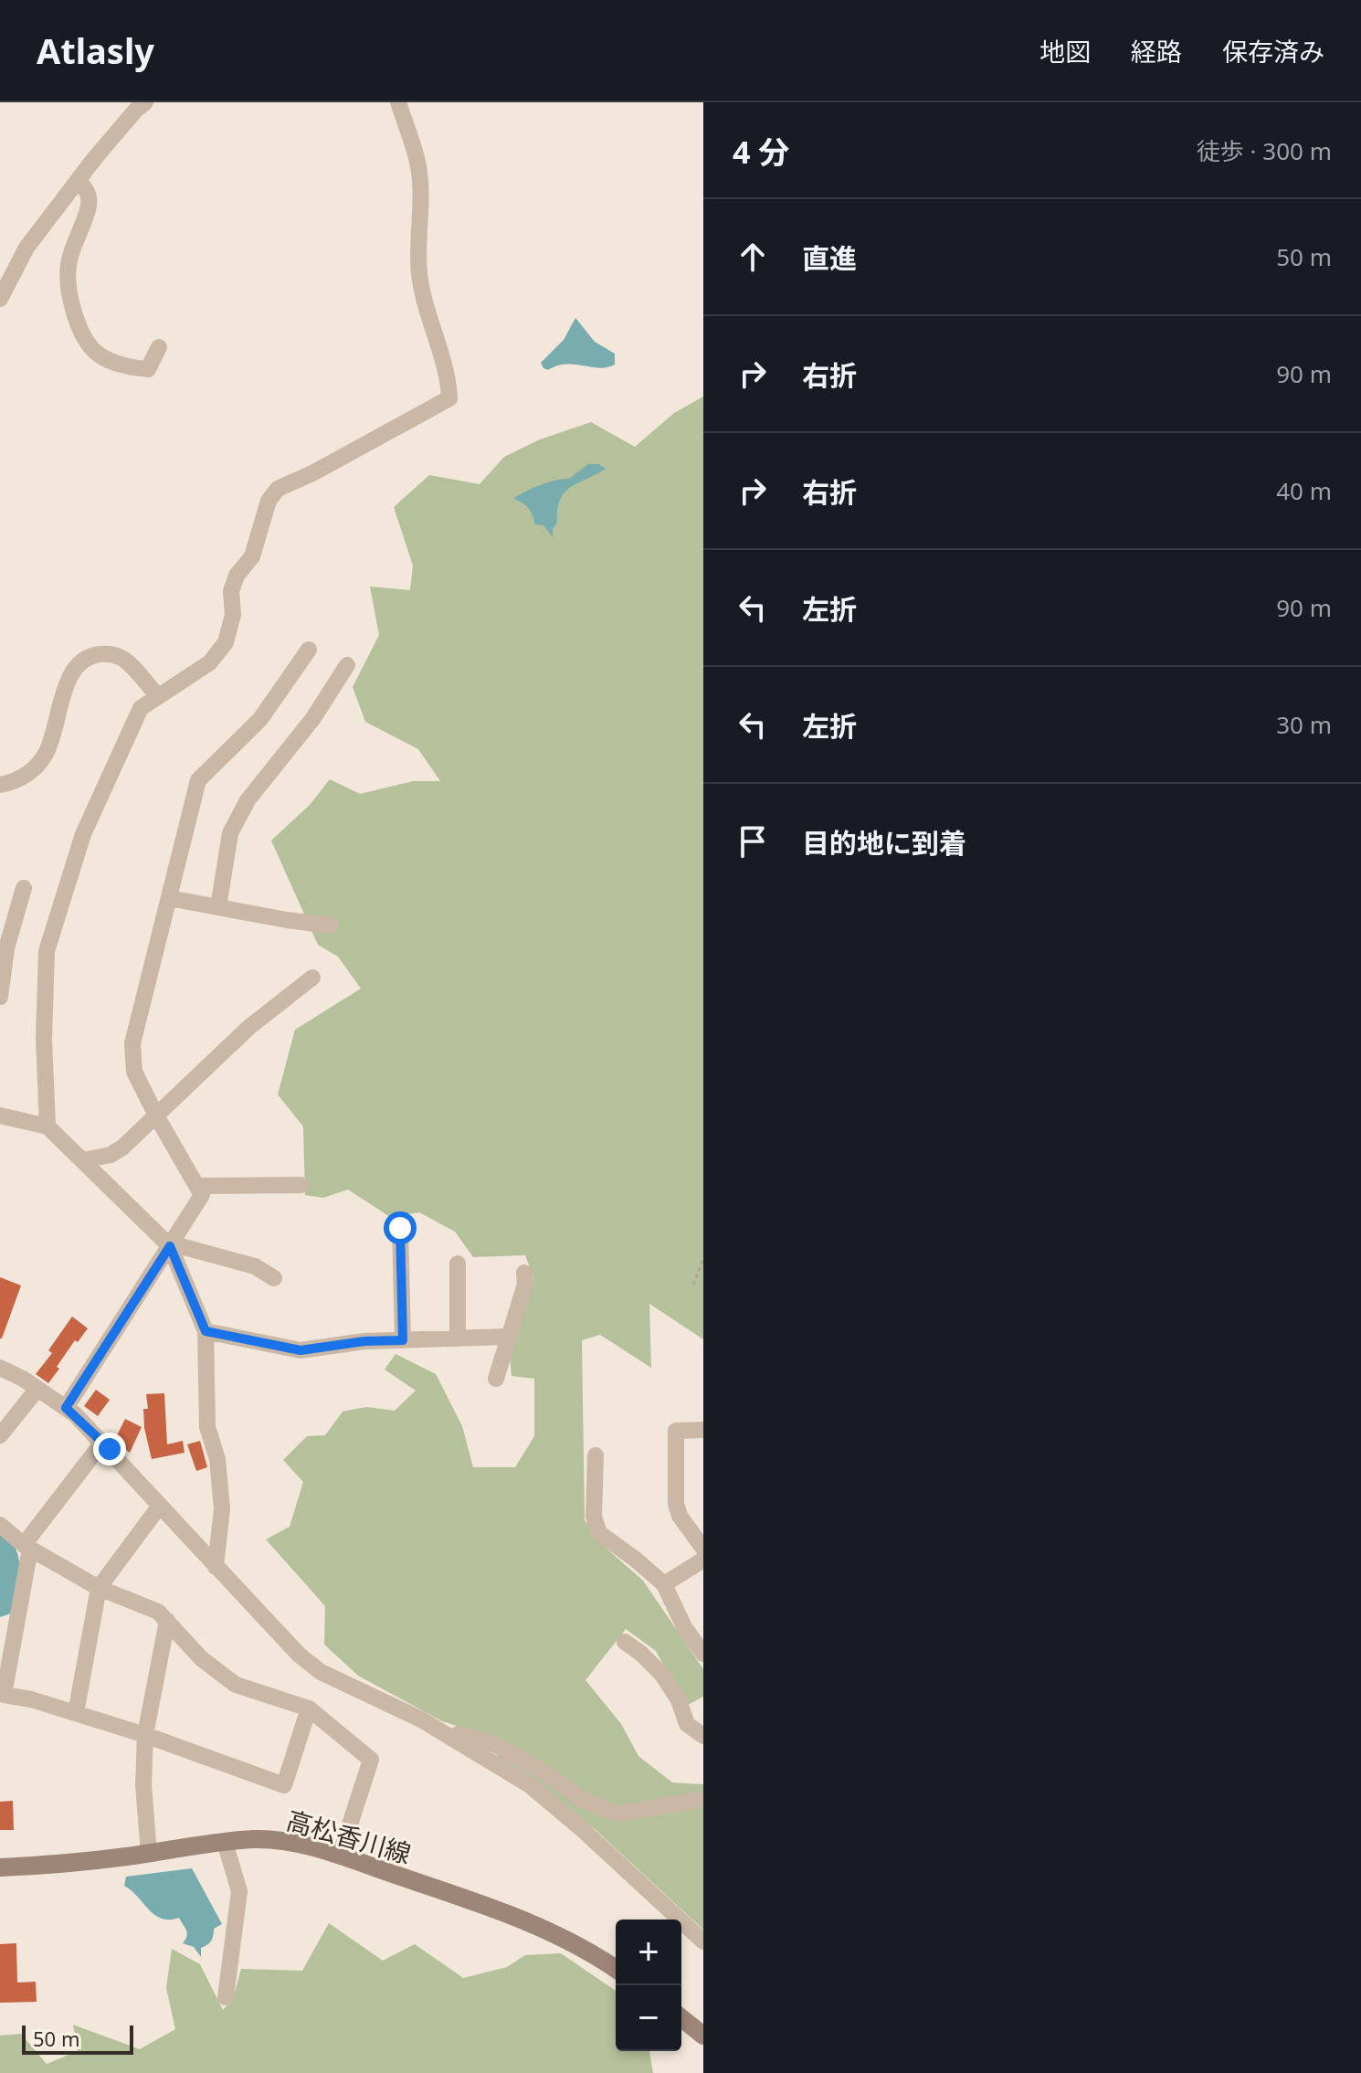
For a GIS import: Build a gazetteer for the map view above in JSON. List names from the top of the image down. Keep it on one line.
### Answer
{"streets":{"main road":["高松香川線"]},"scale_bar":"50 m","page":{"header":"Atlasly","nav":["地図","経路","保存済み"],"heading":["4 分","徒歩 · 300 m"],"list":[["直進","50 m"],["右折","90 m"],["右折","40 m"],["左折","90 m"],["左折","30 m"],"目的地に到着"],"map_buttons":["+","−"],"scale":"50 m"}}
